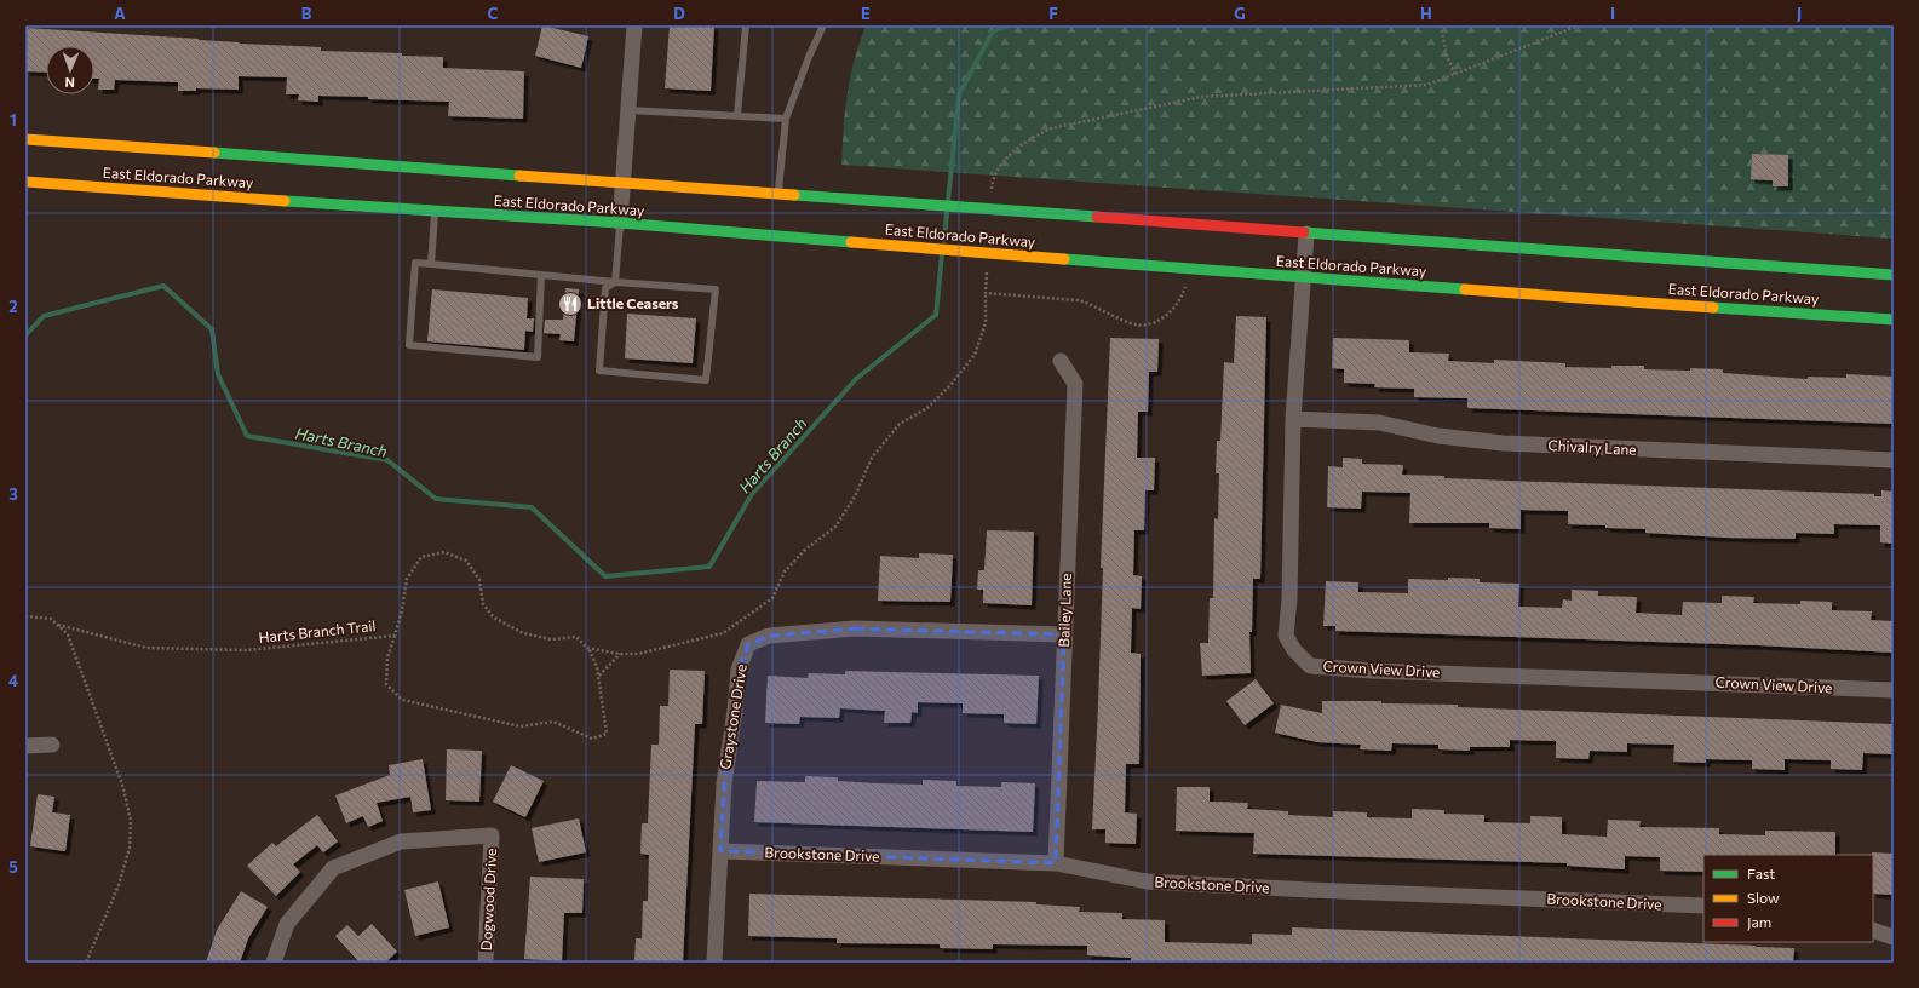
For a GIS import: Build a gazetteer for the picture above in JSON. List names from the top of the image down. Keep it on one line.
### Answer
{"streets":{"main road":["East Eldorado Parkway"],"street":["Chivalry Lane","Bailey Lane","Crown View Drive","Graystone Drive","Brookstone Drive","Dogwood Drive"],"path":["Harts Branch Trail"]},"crossings":[["East Eldorado Parkway","Crown View Drive"],["Chivalry Lane","Crown View Drive"],["Bailey Lane","Graystone Drive"],["Bailey Lane","Brookstone Drive"],["Graystone Drive","Brookstone Drive"]],"water":["Harts Branch"],"places":{"restaurant":["Little Ceasers"]},"legend":["Fast","Slow","Jam"],"north":"bottom","grid":{"columns":["A","B","C","D","E","F","G","H","I","J"],"rows":["1","2","3","4","5"]}}
